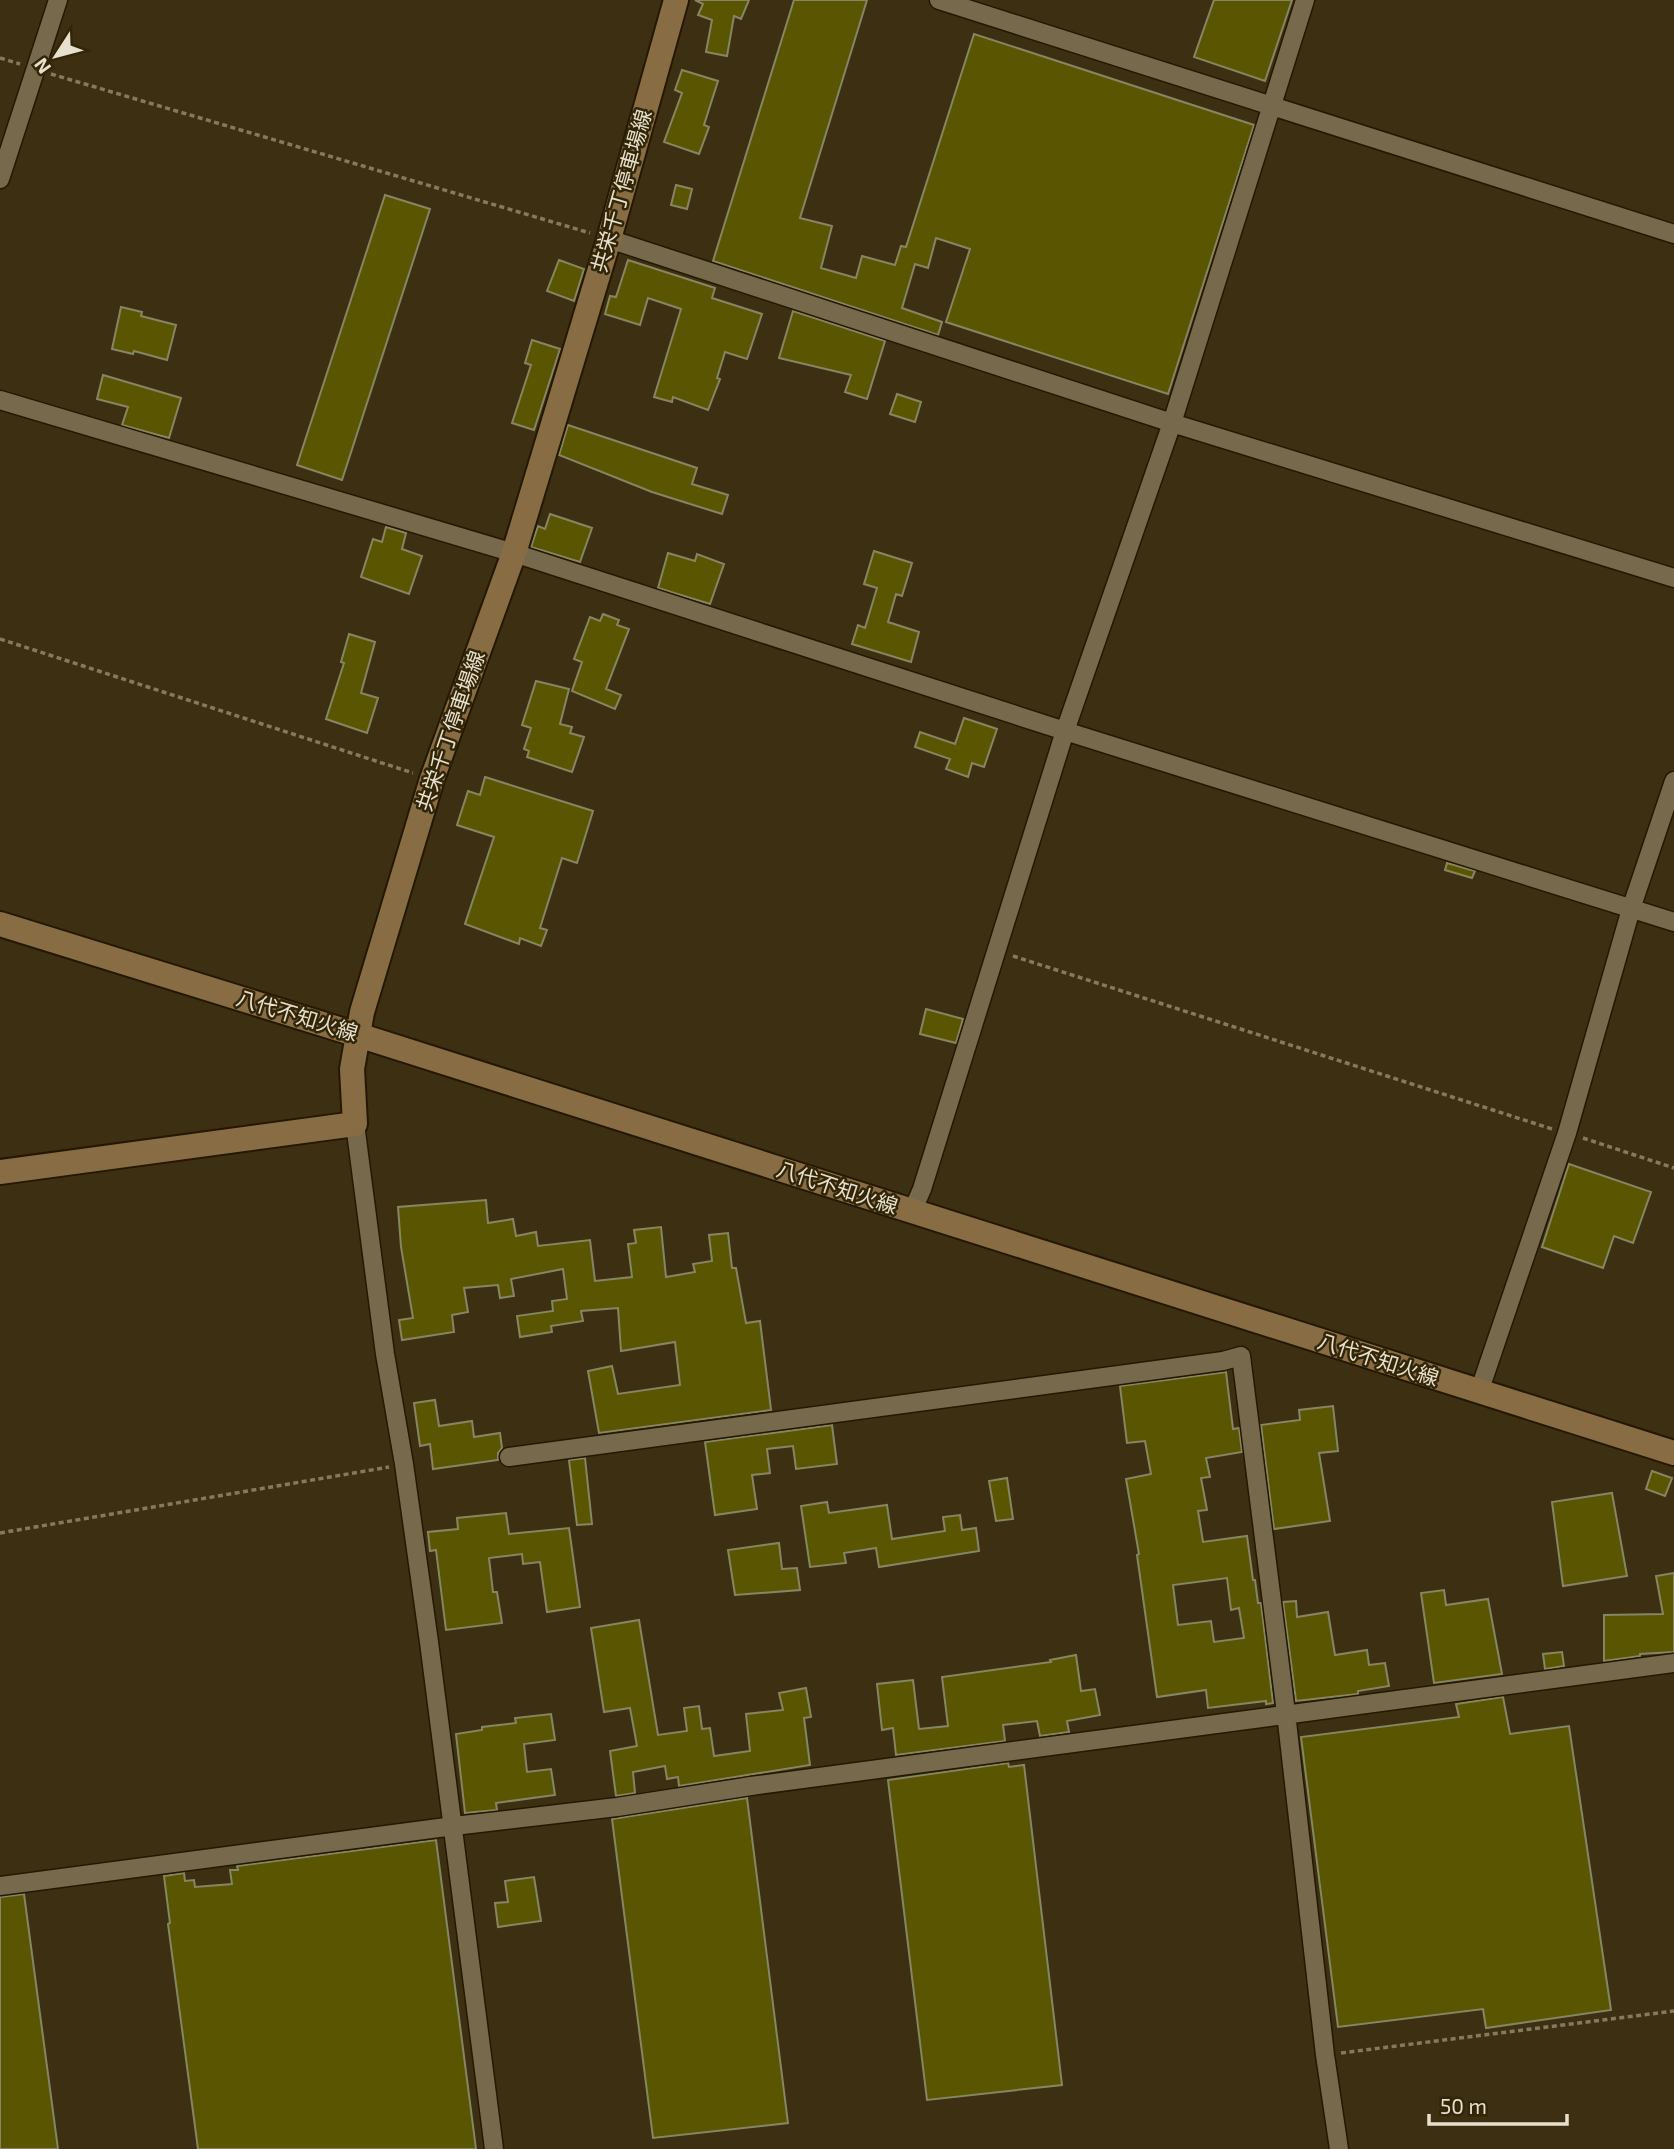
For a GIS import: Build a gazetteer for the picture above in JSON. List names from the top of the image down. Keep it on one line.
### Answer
{"streets":{"main road":["共栄千丁停車場線","八代不知火線"]},"crossings":[["共栄千丁停車場線","八代不知火線"]],"scale_bar":"50 m","north":"bottom left"}
